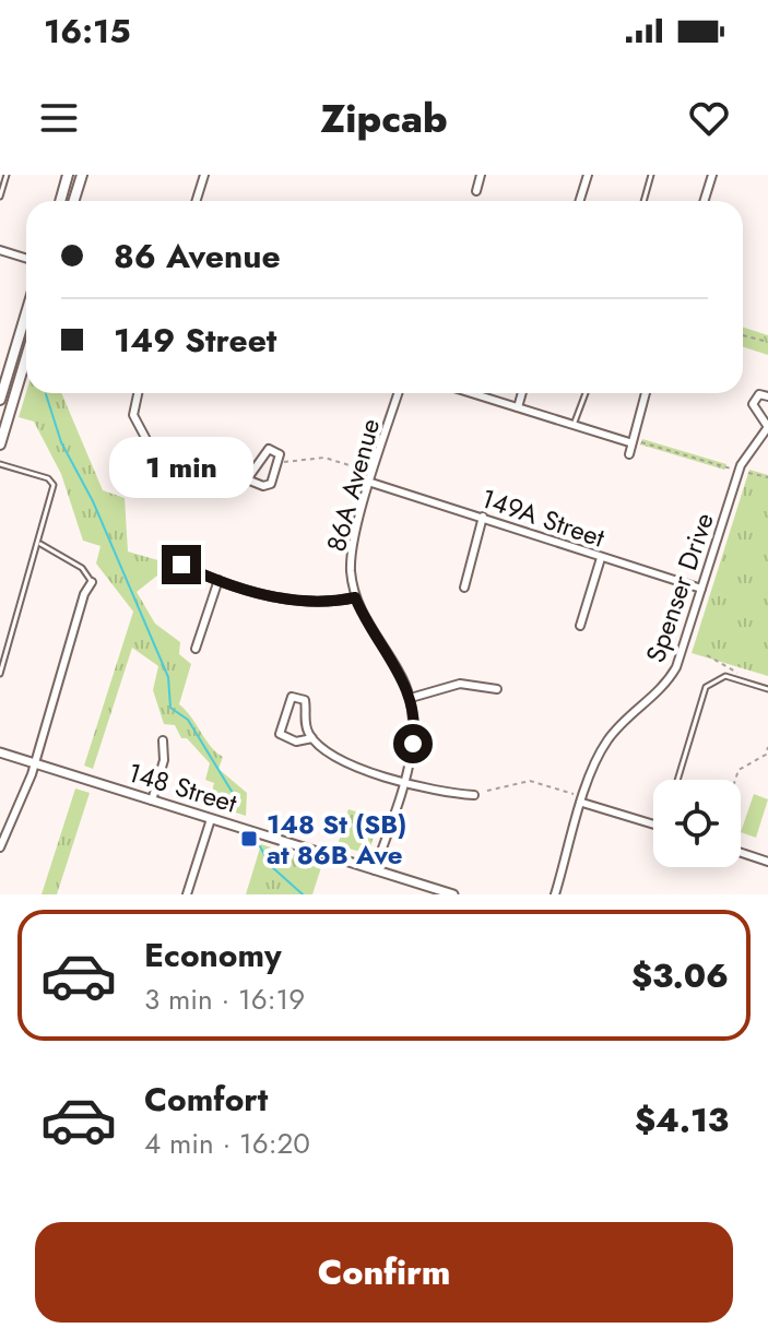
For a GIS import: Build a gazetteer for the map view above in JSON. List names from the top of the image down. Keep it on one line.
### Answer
{"streets":{"street":["86A Avenue","149A Street","Spenser Drive","148 Street"]},"crossings":[["86A Avenue","149A Street"],["149A Street","Spenser Drive"]],"places":{"transit":["148 St (SB) at 86B Ave"]},"page":{"status":"16:15","header":"Zipcab","banner":["86 Avenue","149 Street"],"bubble":"1 min","list":[{"name":"Economy","note":"3 min · 16:19","value":"$3.06"},{"name":"Comfort","note":"4 min · 16:20","value":"$4.13"}],"buttons":"Confirm"}}
